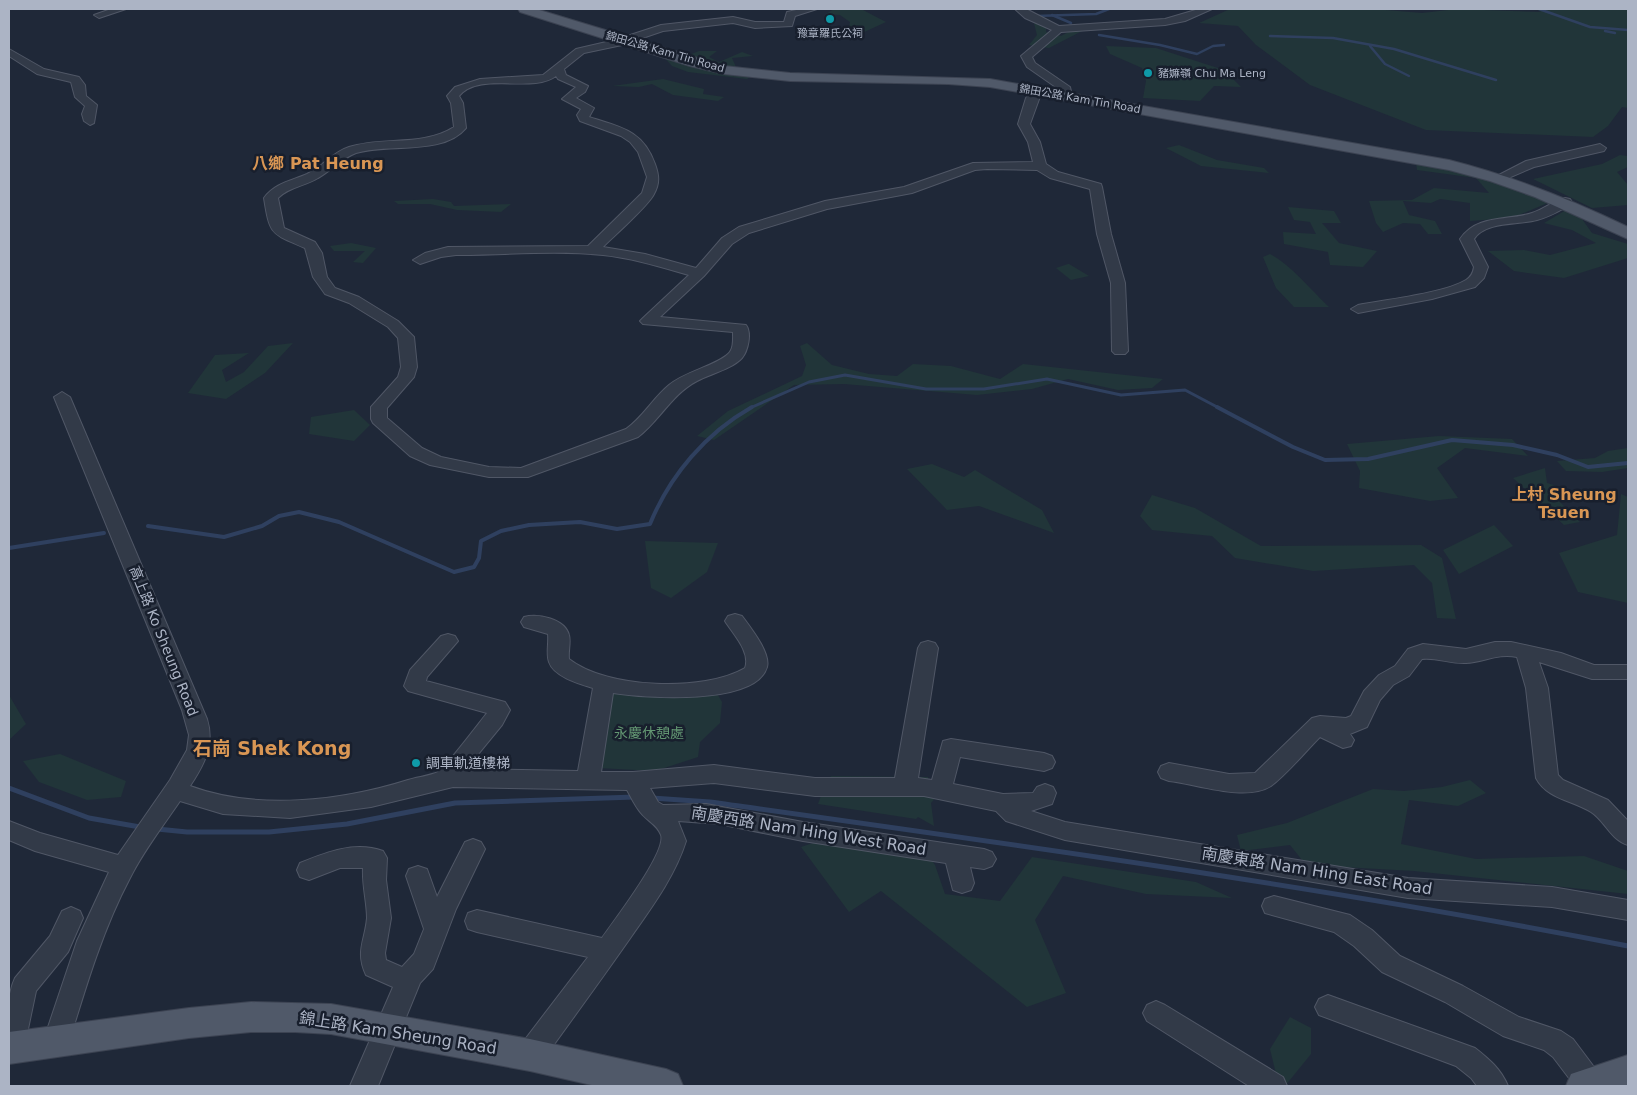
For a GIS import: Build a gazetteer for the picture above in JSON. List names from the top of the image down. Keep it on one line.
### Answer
{"streets":{"main road":["錦田公路 Kam Tin Road","錦上路 Kam Sheung Road"],"street":["高上路 Ko Sheung Road","南慶西路 Nam Hing West Road","南慶東路 Nam Hing East Road"]},"crossings":[["高上路 Ko Sheung Road","錦上路 Kam Sheung Road"]],"districts":["八鄉 Pat Heung","上村 Sheung Tsuen","石崗 Shek Kong"],"parks":["永慶休憩處"],"places":["豫章羅氏公祠","豬嫲嶺 Chu Ma Leng","調車軌道樓梯"]}
